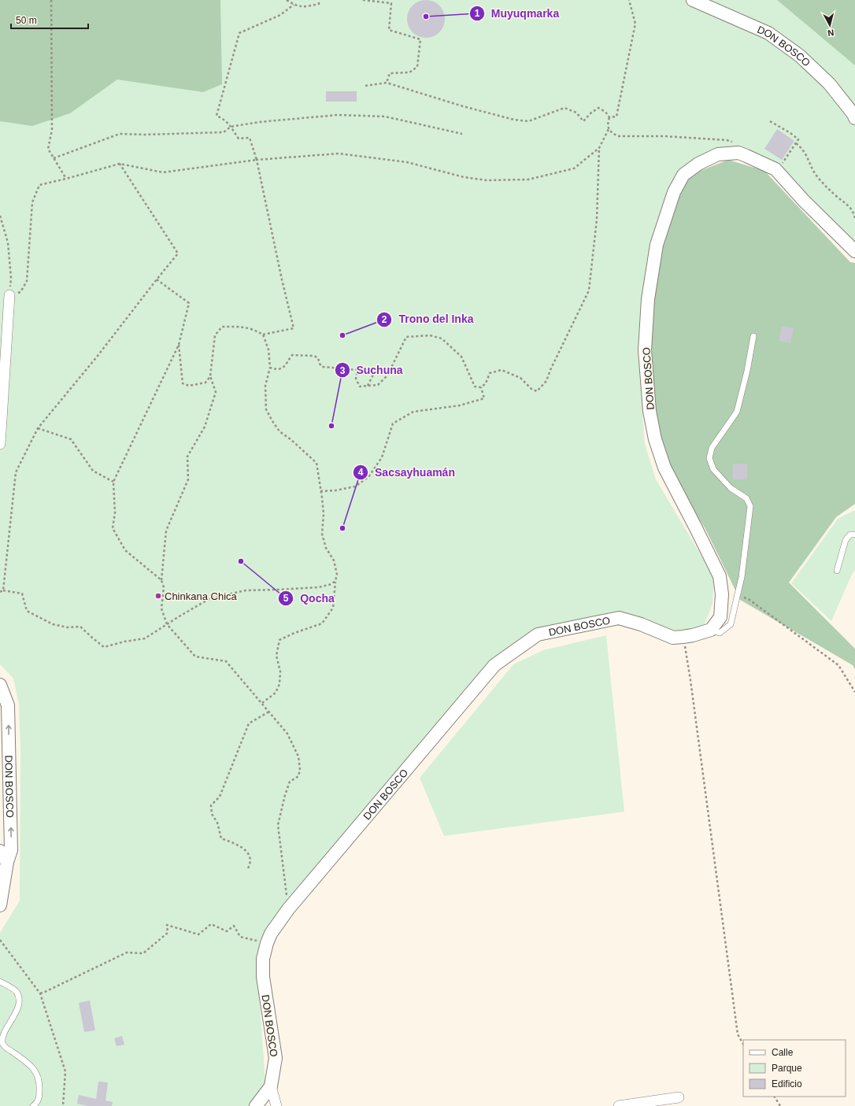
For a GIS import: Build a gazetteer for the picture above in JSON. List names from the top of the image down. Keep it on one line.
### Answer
{"streets":{"street":["DON BOSCO"]},"places":["Muyuqmarka","Trono del Inka","Suchuna","Sacsayhuamán","Qocha","Chinkana Chica"],"legend":["Calle","Parque","Edificio"],"scale_bar":"50 m","north":"bottom"}
